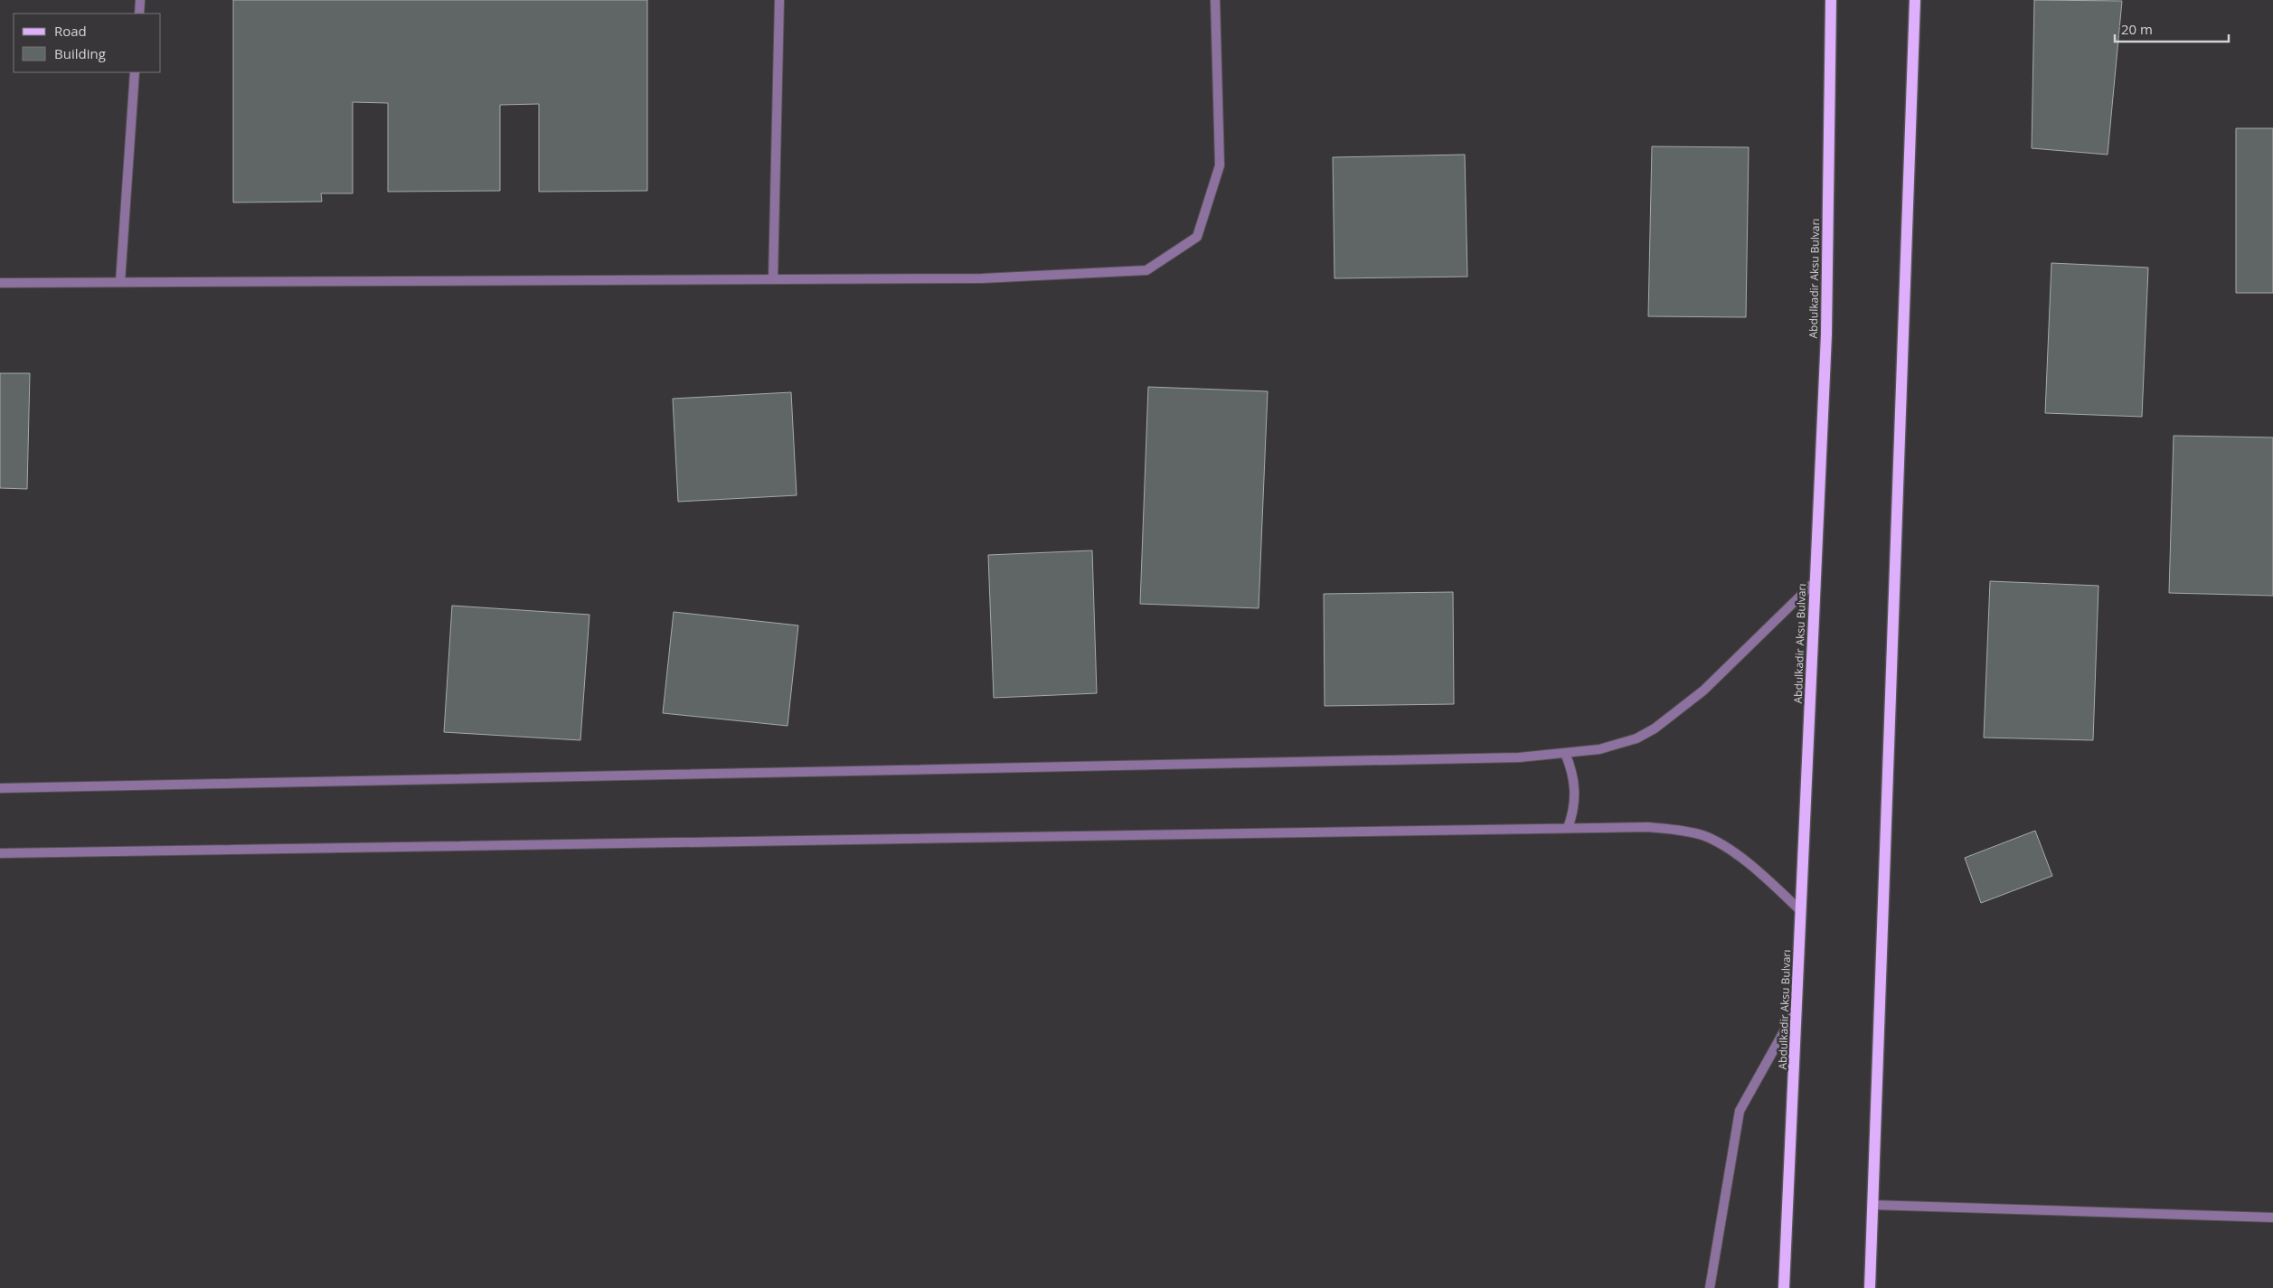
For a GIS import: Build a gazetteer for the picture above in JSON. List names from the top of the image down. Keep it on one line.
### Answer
{"streets":{"main road":["Abdulkadir Aksu Bulvarı"]},"legend":["Road","Building"],"scale_bar":"20 m"}
